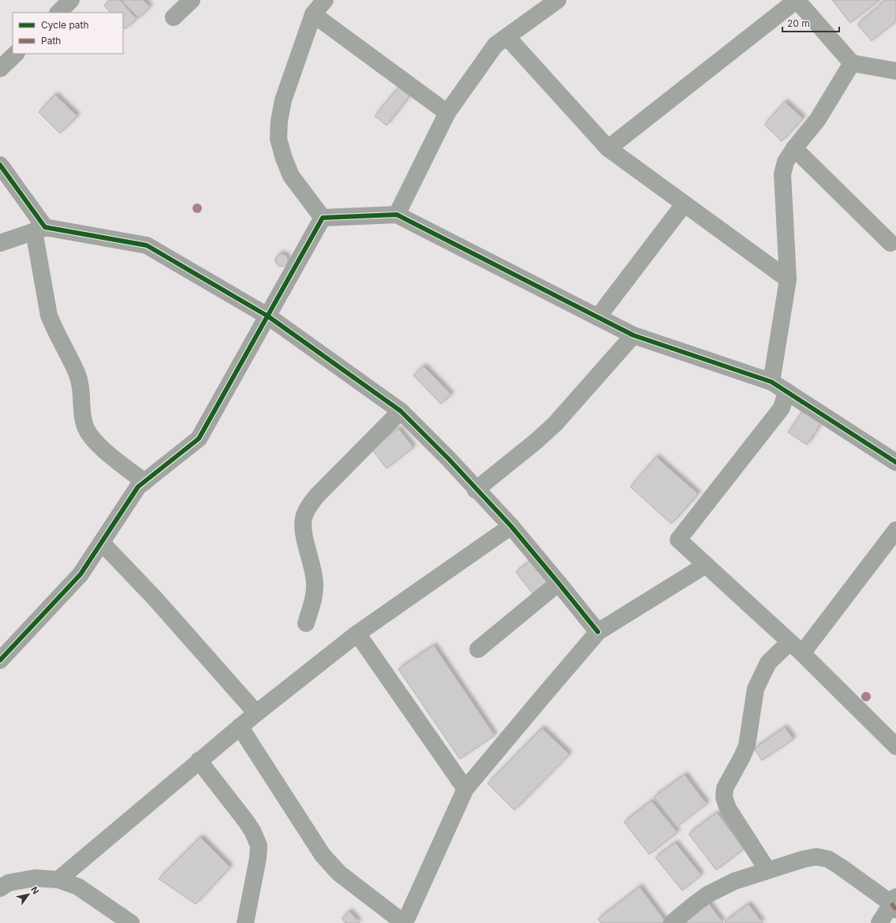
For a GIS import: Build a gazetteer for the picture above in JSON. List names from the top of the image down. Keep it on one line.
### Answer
{"legend":["Cycle path","Path"],"scale_bar":"20 m","north":"top right"}
